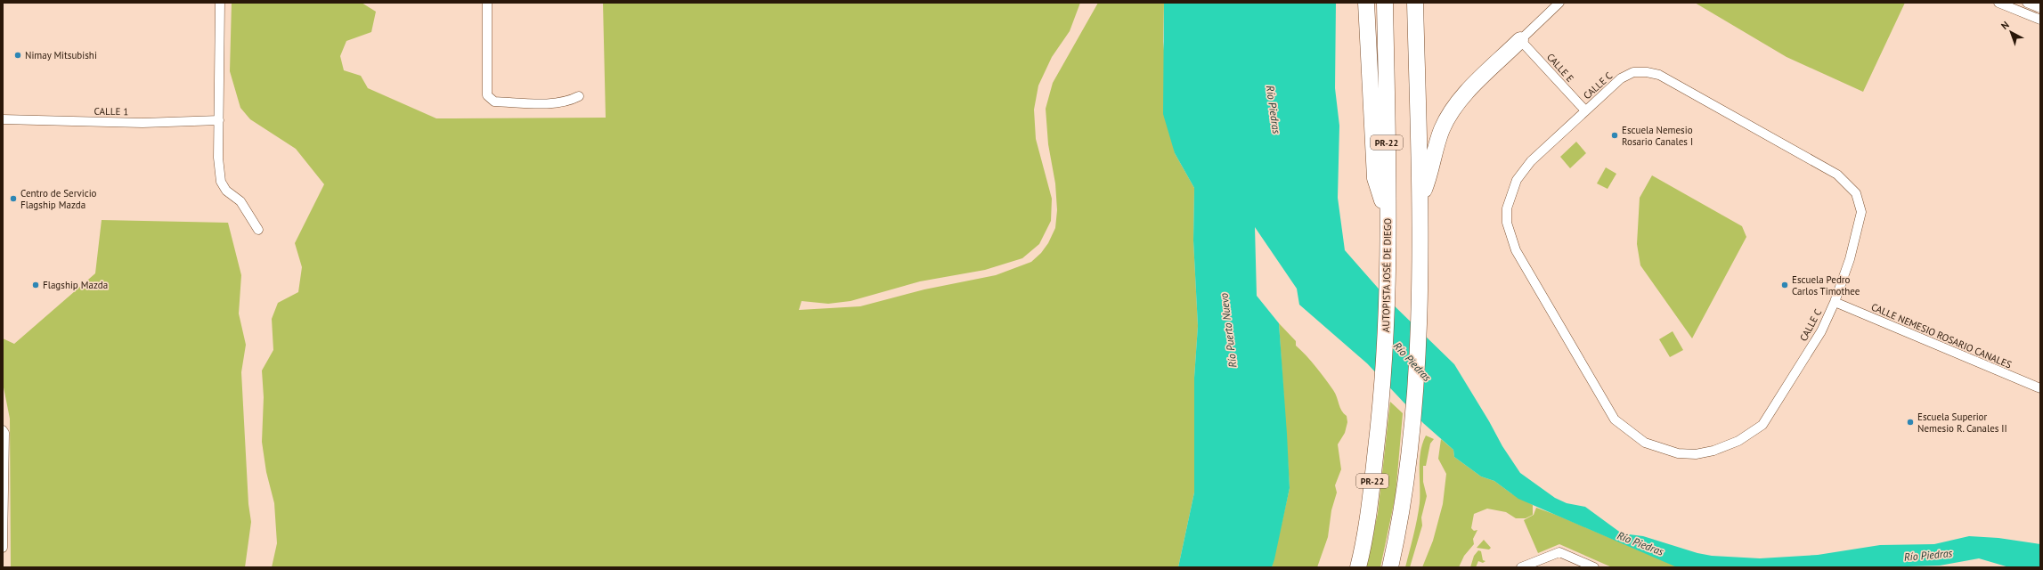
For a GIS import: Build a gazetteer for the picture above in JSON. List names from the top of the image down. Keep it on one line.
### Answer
{"streets":{"highway":["PR-22","AUTOPISTA JOSÉ DE DIEGO"],"street":["CALLE E","CALLE C","CALLE 1","CALLE NEMESIO ROSARIO CANALES"]},"crossings":[["CALLE E","CALLE C"],["CALLE C","CALLE NEMESIO ROSARIO CANALES"]],"water":["Río Piedras","Río Puerto Nuevo"],"places":["Nimay Mitsubishi","Escuela Nemesio Rosario Canales I","Centro de Servicio Flagship Mazda","Flagship Mazda","Escuela Pedro Carlos Timothee","Escuela Superior Nemesio R. Canales II"],"north":"top left"}
